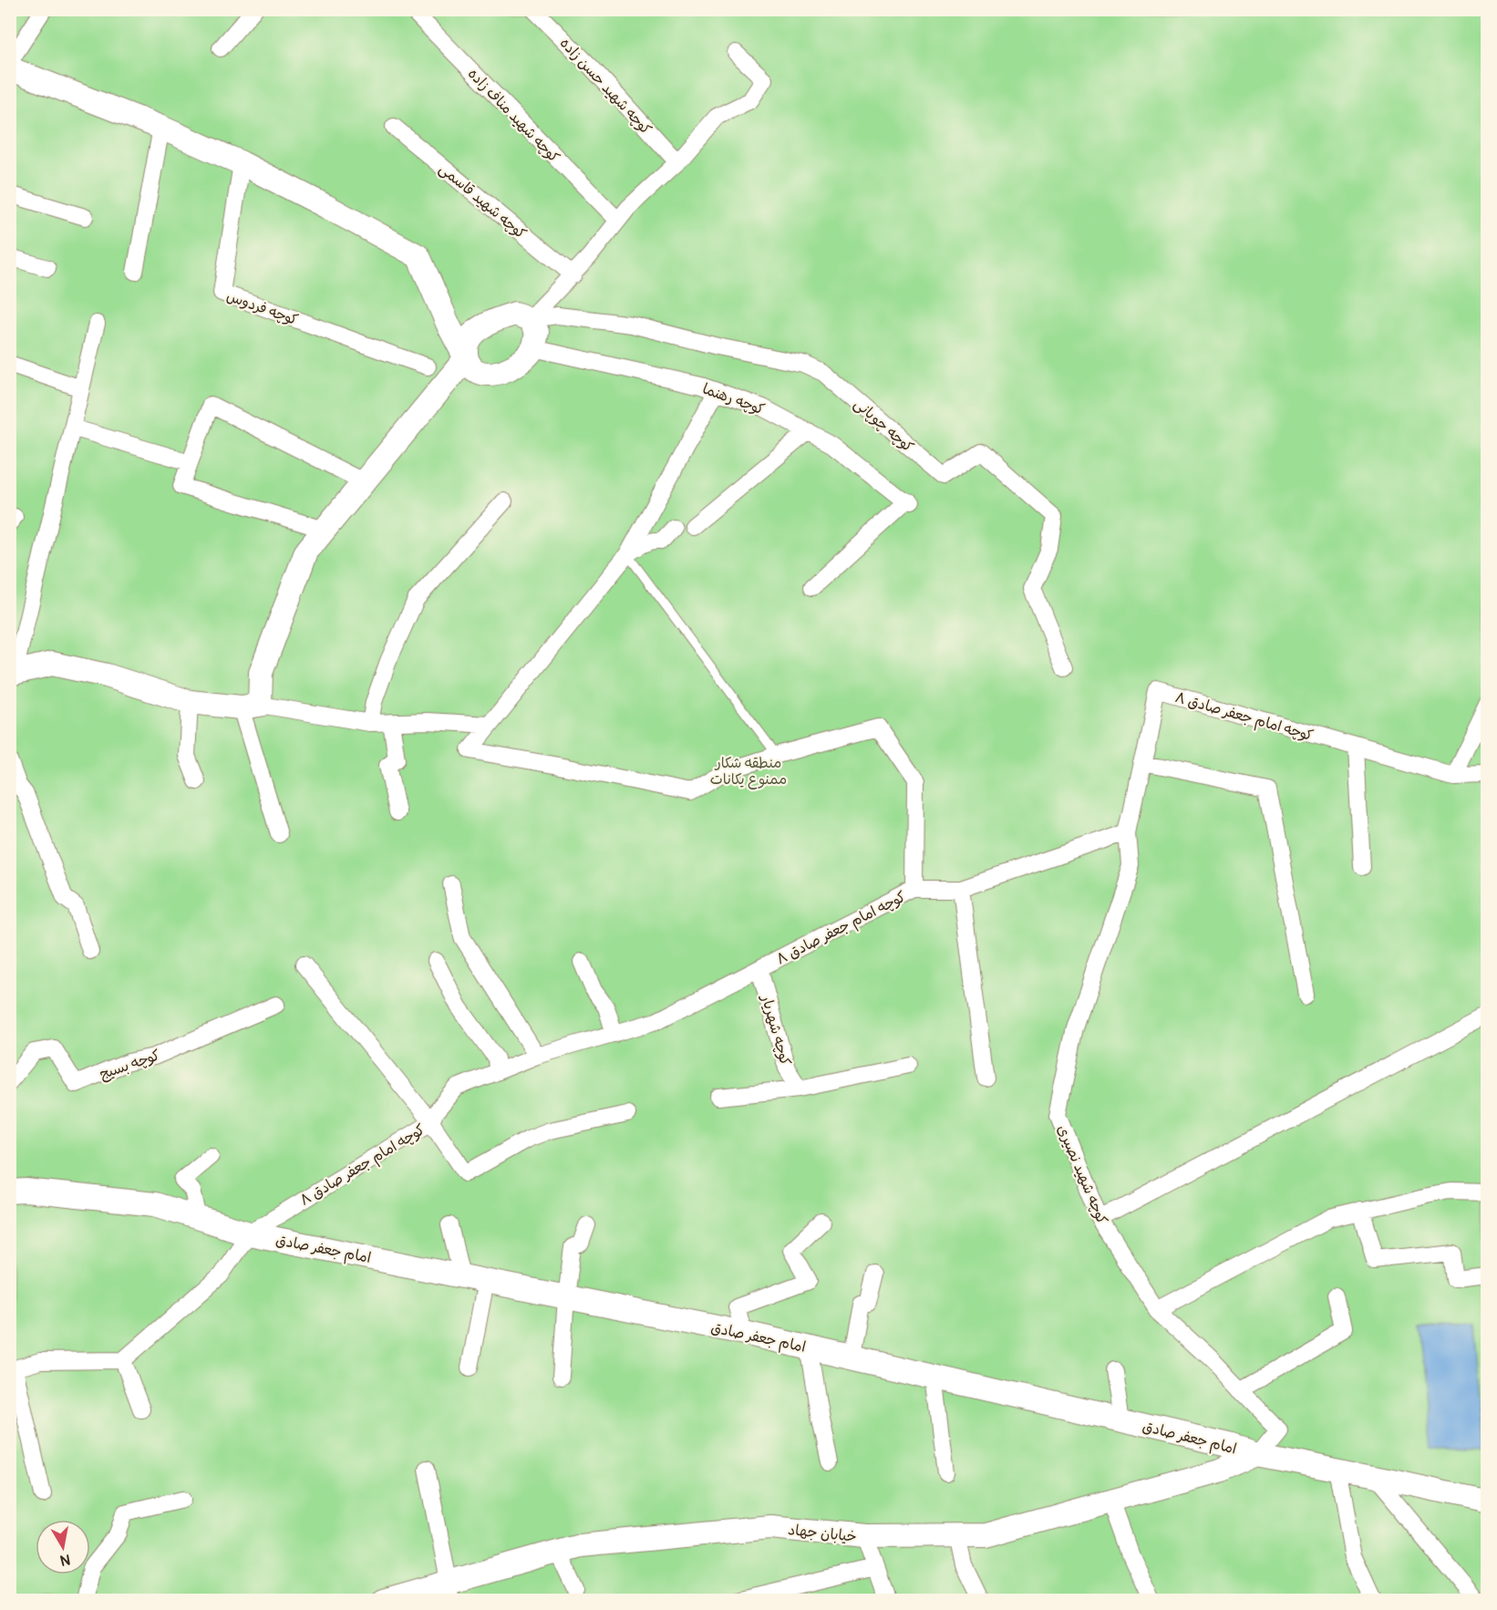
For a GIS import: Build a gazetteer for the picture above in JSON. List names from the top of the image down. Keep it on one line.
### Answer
{"streets":{"main road":["امام جعفر صادق","خیابان جهاد"],"street":["کوچه شهید حسن زاده","کوچه شهید مناف زاده","کوچه شهید قاسمی","کوچه فردوس","کوچه رهنما","کوچه چوپانی","کوچه امام جعفر صادق ۸","کوچه شهریار","کوچه بسیج","کوچه شهید نصیری"]},"crossings":[["کوچه رهنما","کوچه چوپانی"],["کوچه امام جعفر صادق ۸","کوچه شهریار"],["کوچه امام جعفر صادق ۸","کوچه شهید نصیری"],["کوچه امام جعفر صادق ۸","امام جعفر صادق"],["کوچه شهید نصیری","امام جعفر صادق"],["کوچه شهید نصیری","خیابان جهاد"],["امام جعفر صادق","خیابان جهاد"]],"parks":["منطقه شکار ممنوع یکانات"],"north":"bottom"}
